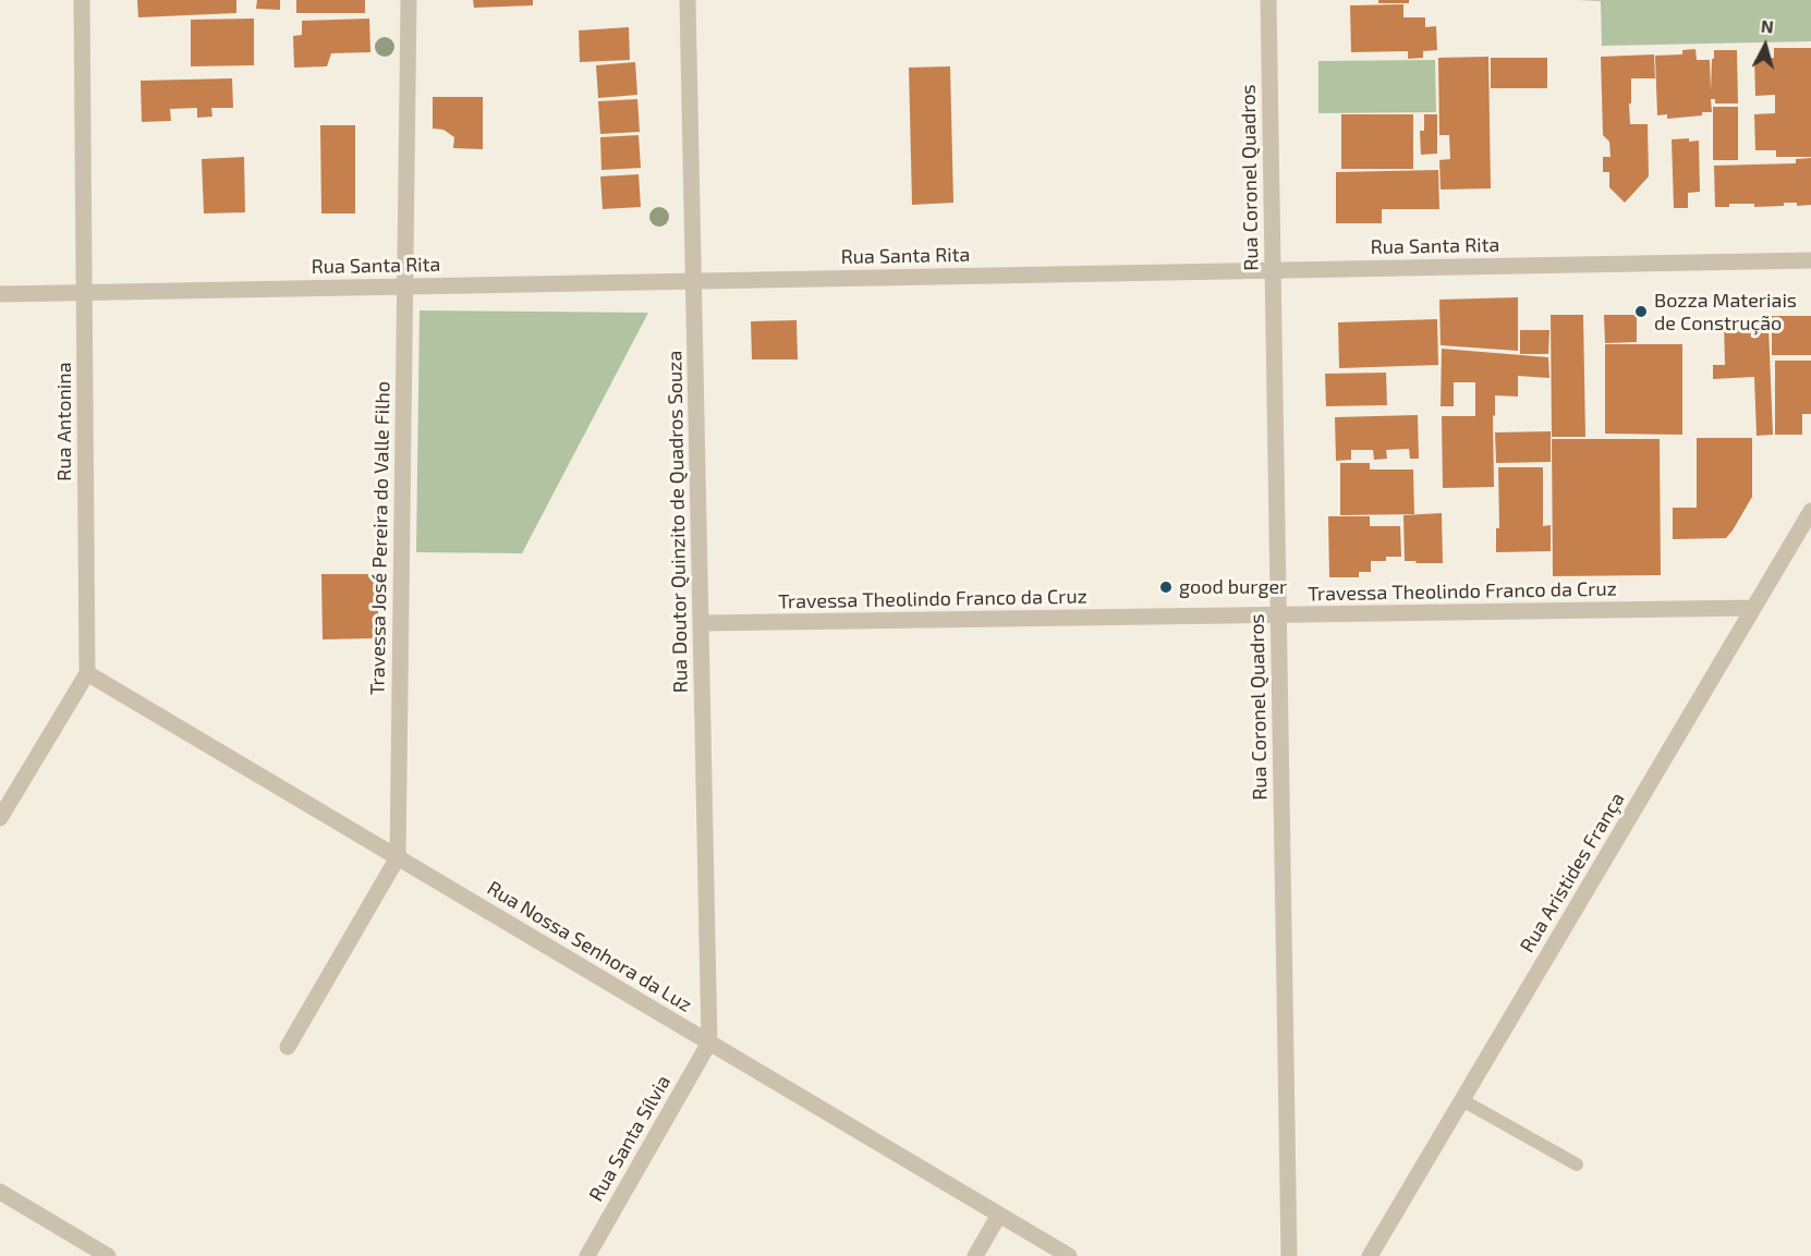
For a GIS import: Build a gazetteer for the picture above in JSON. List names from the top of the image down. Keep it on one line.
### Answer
{"streets":{"street":["Rua Coronel Quadros","Rua Santa Rita","Rua Antonina","Rua Doutor Quinzito de Quadros Souza","Travessa José Pereira do Valle Filho","Travessa Theolindo Franco da Cruz","Rua Aristides França","Rua Nossa Senhora da Luz","Rua Santa Sílvia"]},"crossings":[["Rua Coronel Quadros","Rua Santa Rita"],["Rua Coronel Quadros","Travessa Theolindo Franco da Cruz"],["Rua Santa Rita","Rua Antonina"],["Rua Santa Rita","Rua Doutor Quinzito de Quadros Souza"],["Rua Santa Rita","Travessa José Pereira do Valle Filho"],["Rua Antonina","Rua Nossa Senhora da Luz"],["Rua Doutor Quinzito de Quadros Souza","Travessa Theolindo Franco da Cruz"],["Rua Doutor Quinzito de Quadros Souza","Rua Nossa Senhora da Luz"],["Rua Doutor Quinzito de Quadros Souza","Rua Santa Sílvia"],["Travessa José Pereira do Valle Filho","Rua Nossa Senhora da Luz"],["Travessa Theolindo Franco da Cruz","Rua Aristides França"],["Rua Nossa Senhora da Luz","Rua Santa Sílvia"]],"places":["Bozza Materiais de Construção","good burger"],"north":"top"}
